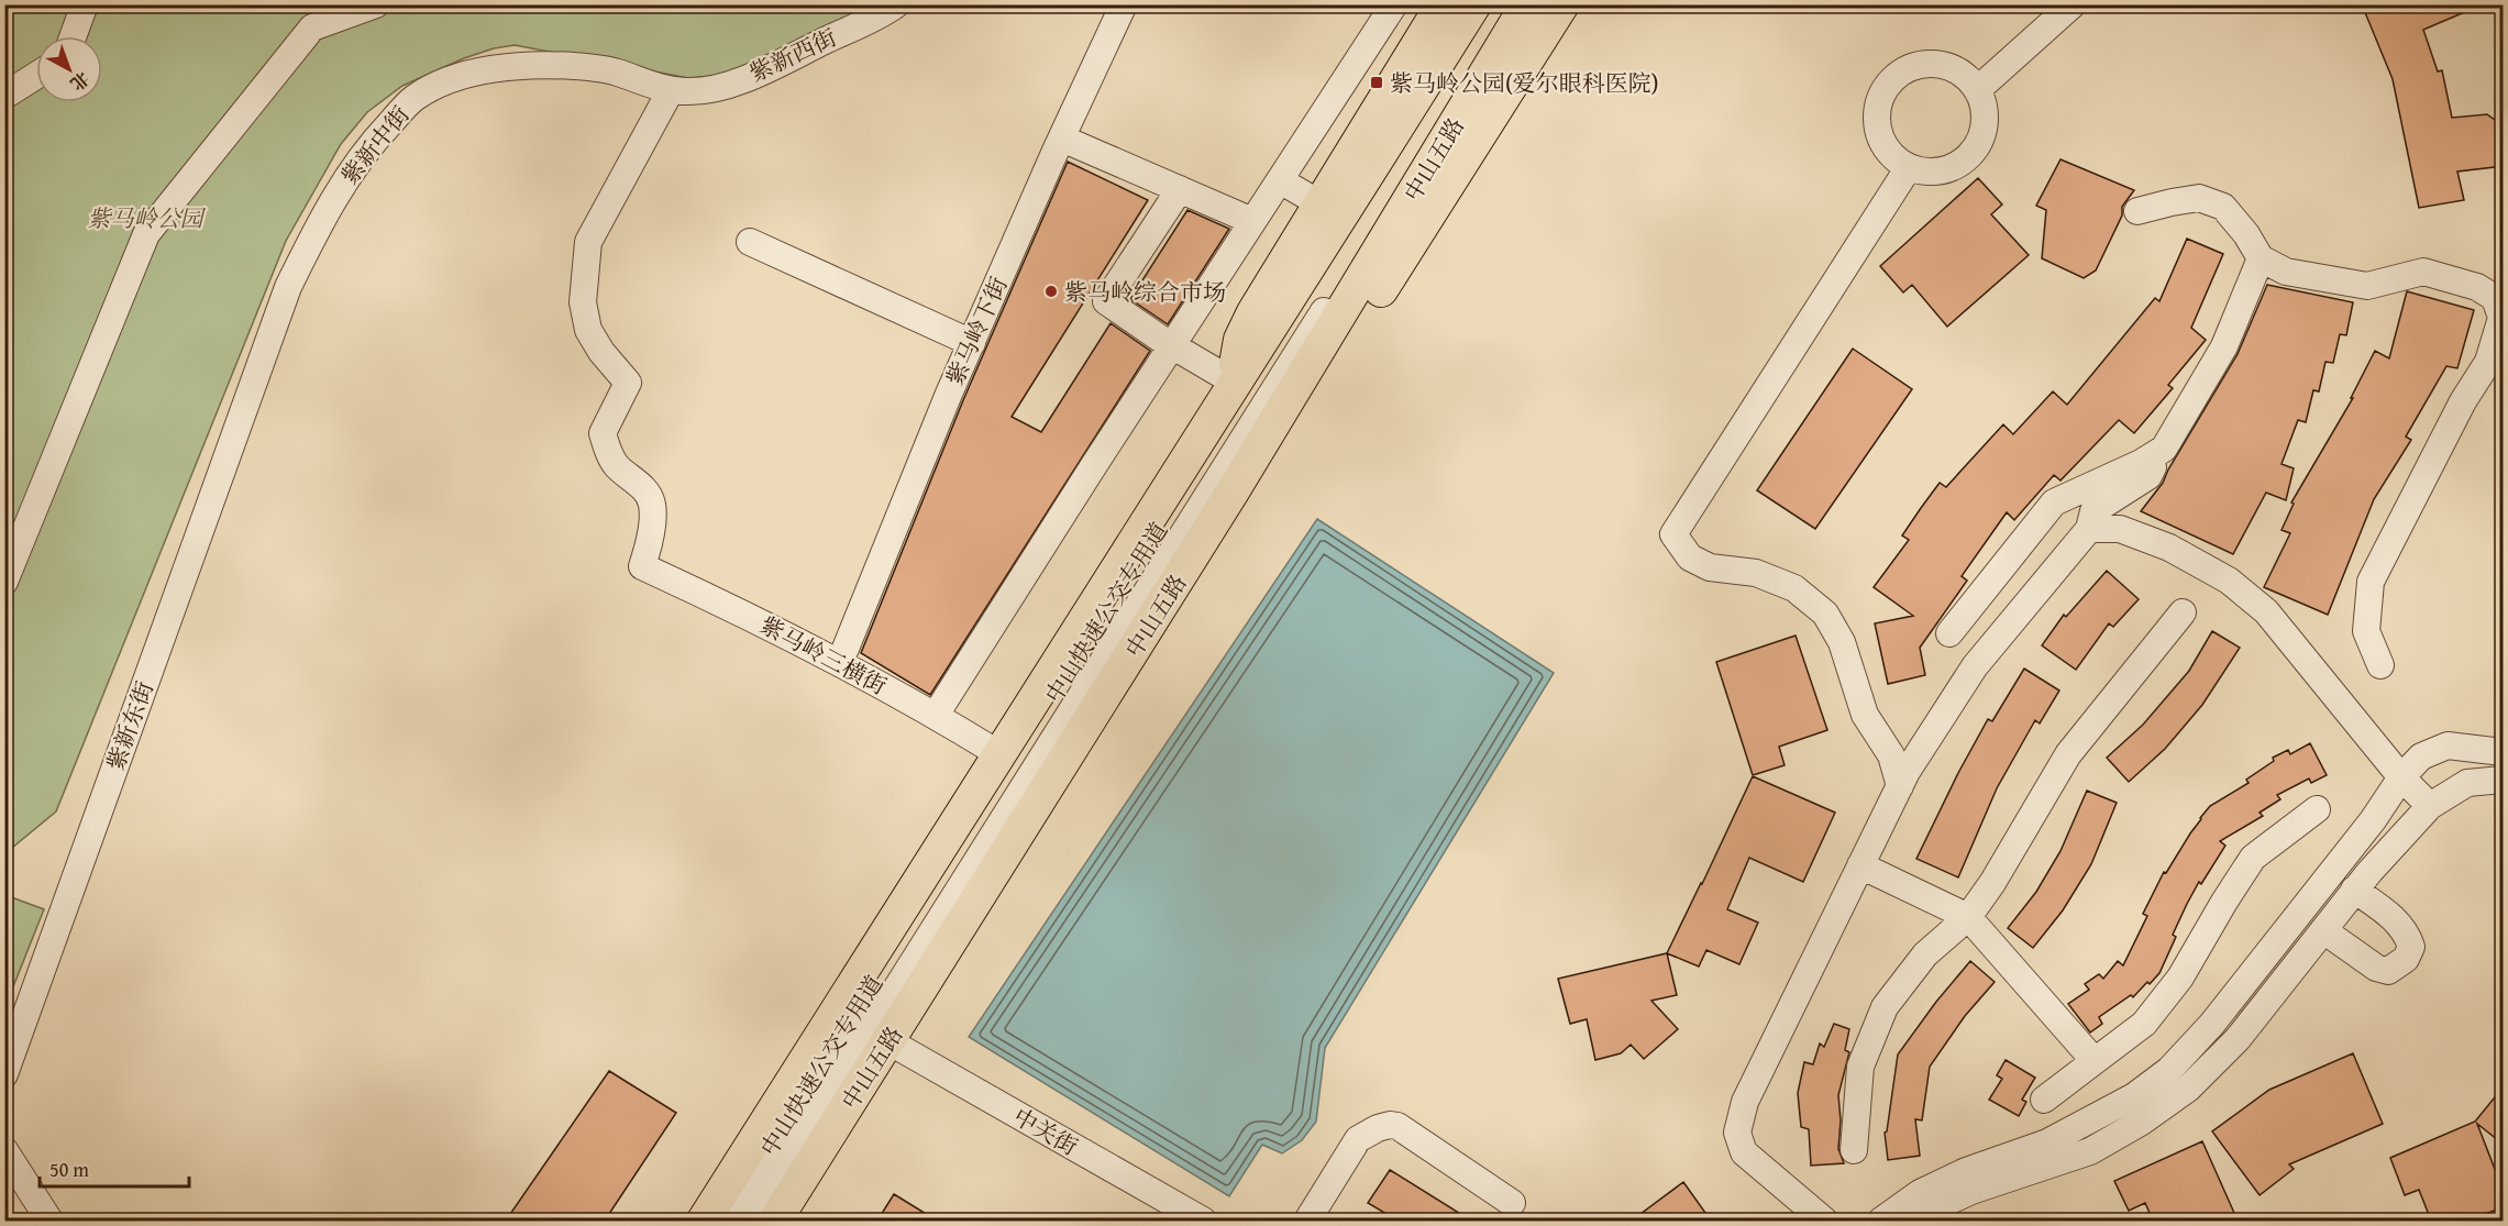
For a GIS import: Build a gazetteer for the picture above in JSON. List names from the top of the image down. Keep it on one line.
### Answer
{"streets":{"main road":["中山五路"],"street":["紫新西街","紫新中街","紫马岭下街","中山快速公交专用道","紫马岭三横街","紫新东街","中关街"]},"crossings":[["紫新西街","紫新中街"],["紫新西街","紫马岭三横街"],["紫新中街","紫马岭三横街"],["紫新中街","紫新东街"],["中山五路","紫马岭三横街"],["中山五路","中关街"],["紫马岭下街","紫马岭三横街"]],"parks":["紫马岭公园"],"places":{"transit":["紫马岭公园(爱尔眼科医院)"],"other":["紫马岭综合市场"]},"scale_bar":"50 m","north":"bottom right"}
